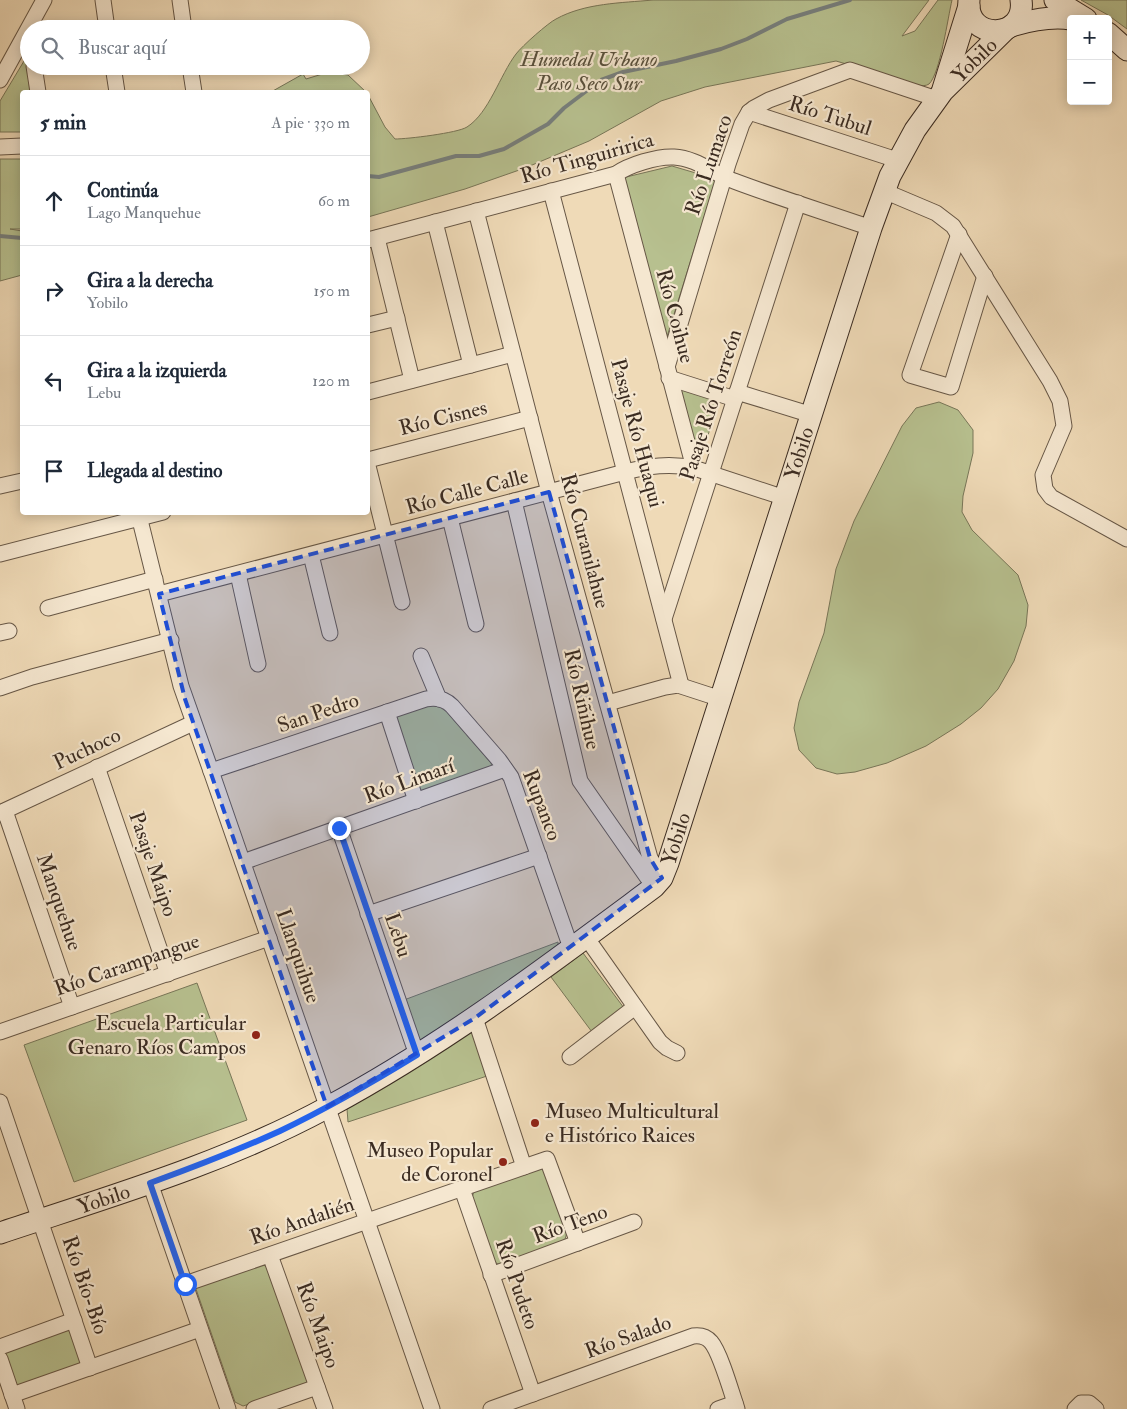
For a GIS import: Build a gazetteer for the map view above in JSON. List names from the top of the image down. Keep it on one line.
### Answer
{"streets":{"main road":["Yobilo"],"street":["Río Tubul","Río Tinguiririca","Río Lumaco","Río Coihue","Pasaje Río Torreón","Río Cisnes","Pasaje Río Huaqui","Río Calle Calle","Río Curanilahue","Río Riñihue","San Pedro","Puchoco","Río Limarí","Rupanco","Pasaje Maipo","Manquehue","Lebu","Llanquihue","Río Carampangue","Río Andalién","Río Teno","Río Pudeto","Río Bío-Bío","Río Maipo","Río Salado"]},"crossings":[["Yobilo","Río Tubul"],["Yobilo","Río Tinguiririca"],["Yobilo","Río Lumaco"],["Yobilo","Río Calle Calle"],["Yobilo","Río Curanilahue"],["Yobilo","Río Riñihue"],["Yobilo","Rupanco"],["Yobilo","Lebu"],["Yobilo","Llanquihue"],["Yobilo","Río Bío-Bío"],["Río Tubul","Río Lumaco"],["Río Tinguiririca","Río Lumaco"],["Río Tinguiririca","Río Coihue"],["Río Tinguiririca","Pasaje Río Torreón"],["Río Tinguiririca","Pasaje Río Huaqui"],["Río Tinguiririca","Río Curanilahue"],["Río Lumaco","Río Coihue"],["Río Coihue","Río Calle Calle"],["Pasaje Río Torreón","Pasaje Río Huaqui"],["Pasaje Río Torreón","Río Calle Calle"],["Río Cisnes","Río Curanilahue"],["Pasaje Río Huaqui","Río Calle Calle"],["Río Calle Calle","Río Curanilahue"],["Río Calle Calle","Río Riñihue"],["Río Calle Calle","Llanquihue"],["Río Curanilahue","Río Riñihue"],["San Pedro","Rupanco"],["San Pedro","Llanquihue"],["Puchoco","Pasaje Maipo"],["Puchoco","Manquehue"],["Puchoco","Llanquihue"],["Río Limarí","Rupanco"],["Río Limarí","Lebu"],["Río Limarí","Llanquihue"],["Pasaje Maipo","Río Carampangue"],["Manquehue","Río Carampangue"],["Llanquihue","Río Carampangue"],["Llanquihue","Río Andalién"],["Río Andalién","Río Teno"],["Río Andalién","Río Pudeto"],["Río Andalién","Río Maipo"],["Río Teno","Río Pudeto"],["Río Pudeto","Río Salado"]],"parks":["Humedal Urbano Paso Seco Sur"],"places":["Escuela Particular Genaro Ríos Campos","Museo Multicultural e Histórico Raices","Museo Popular de Coronel"],"page":{"map_buttons":["+","−"],"search":"Buscar aquí","heading":["5 min","A pie · 330 m"],"list":[["Continúa","Lago Manquehue","60 m"],["Gira a la derecha","Yobilo","150 m"],["Gira a la izquierda","Lebu","120 m"],"Llegada al destino"]}}
